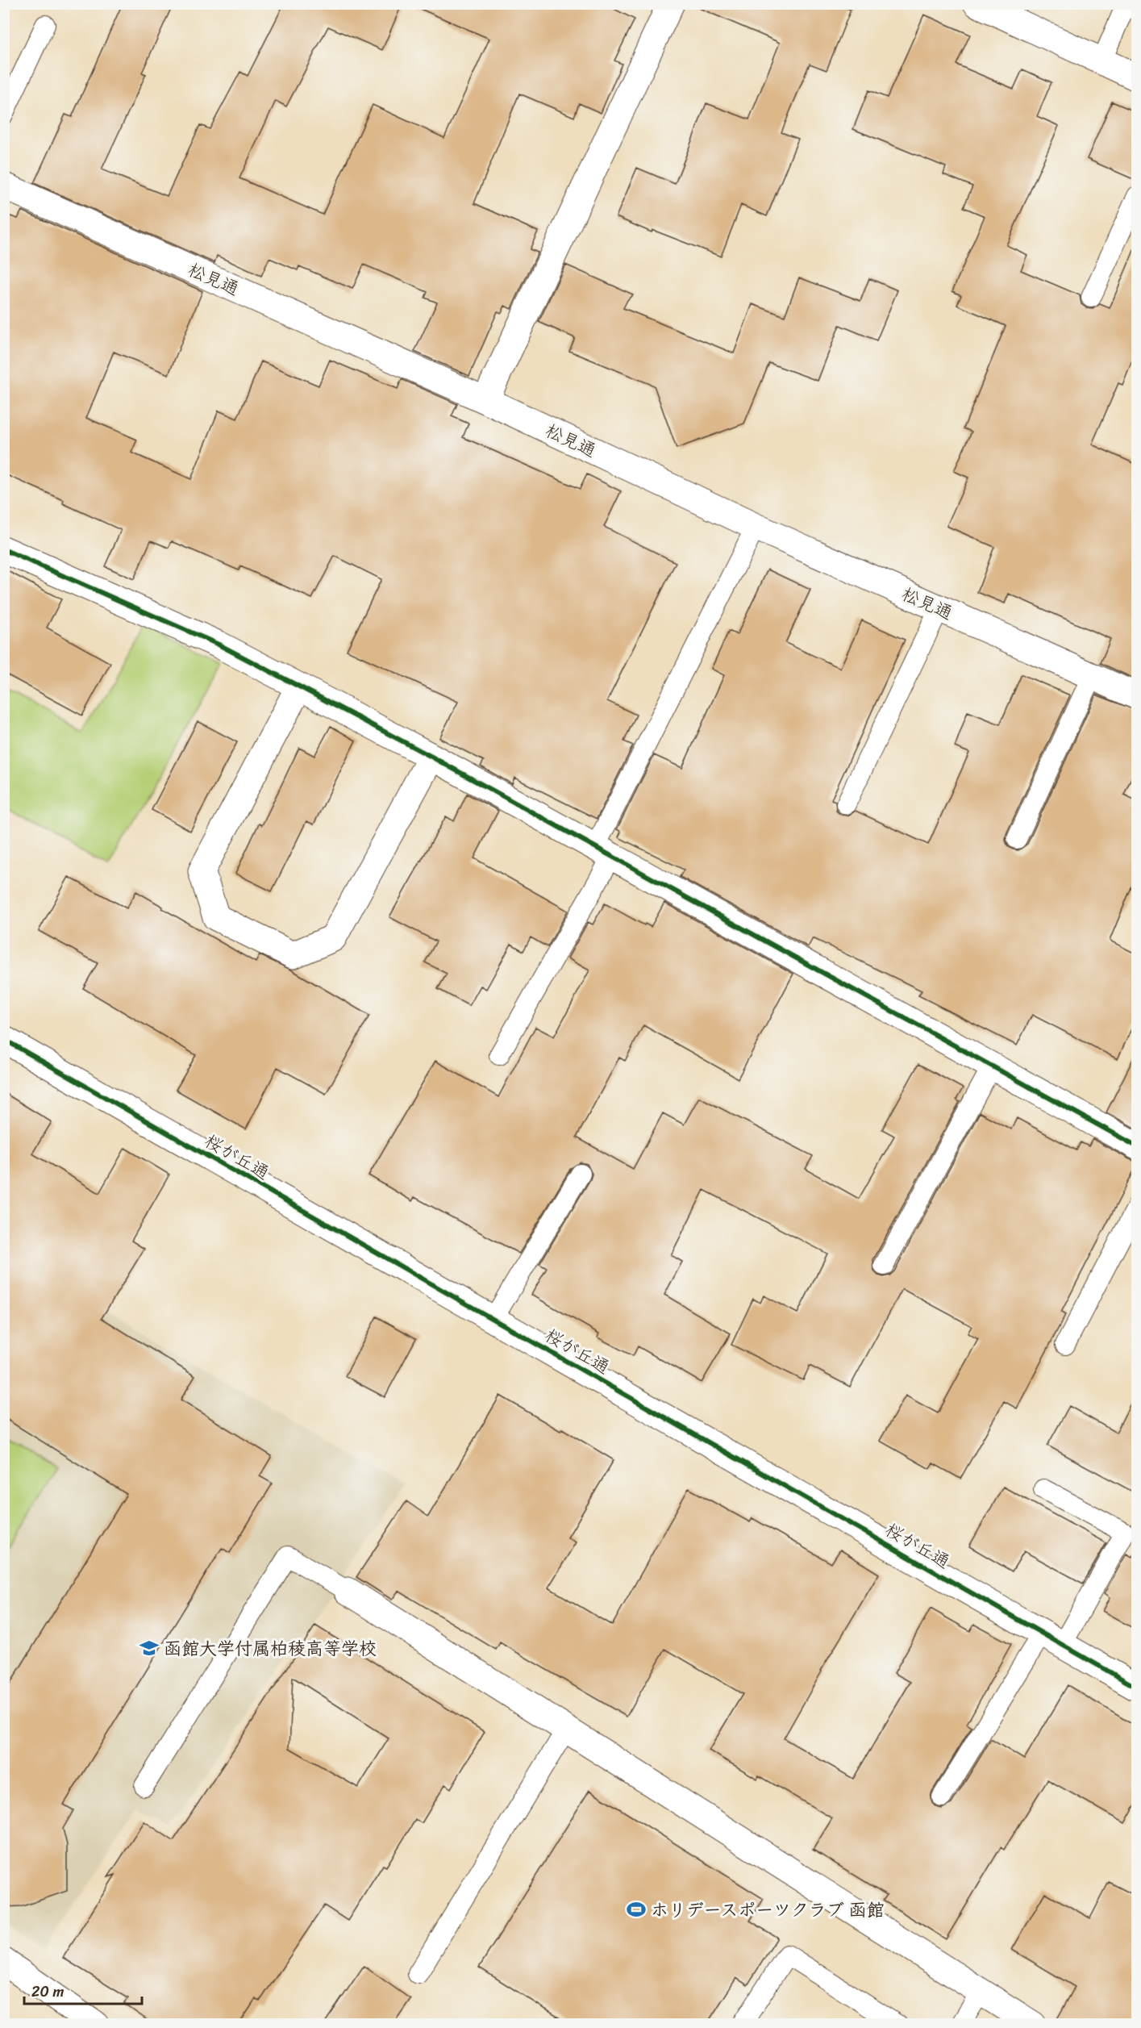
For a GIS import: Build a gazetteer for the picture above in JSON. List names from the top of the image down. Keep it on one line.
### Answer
{"streets":{"street":["松見通","桜が丘通"]},"places":{"school or university":["函館大学付属柏稜高等学校"],"sports":["ホリデースポーツクラブ 函館"]},"scale_bar":"20 m"}
